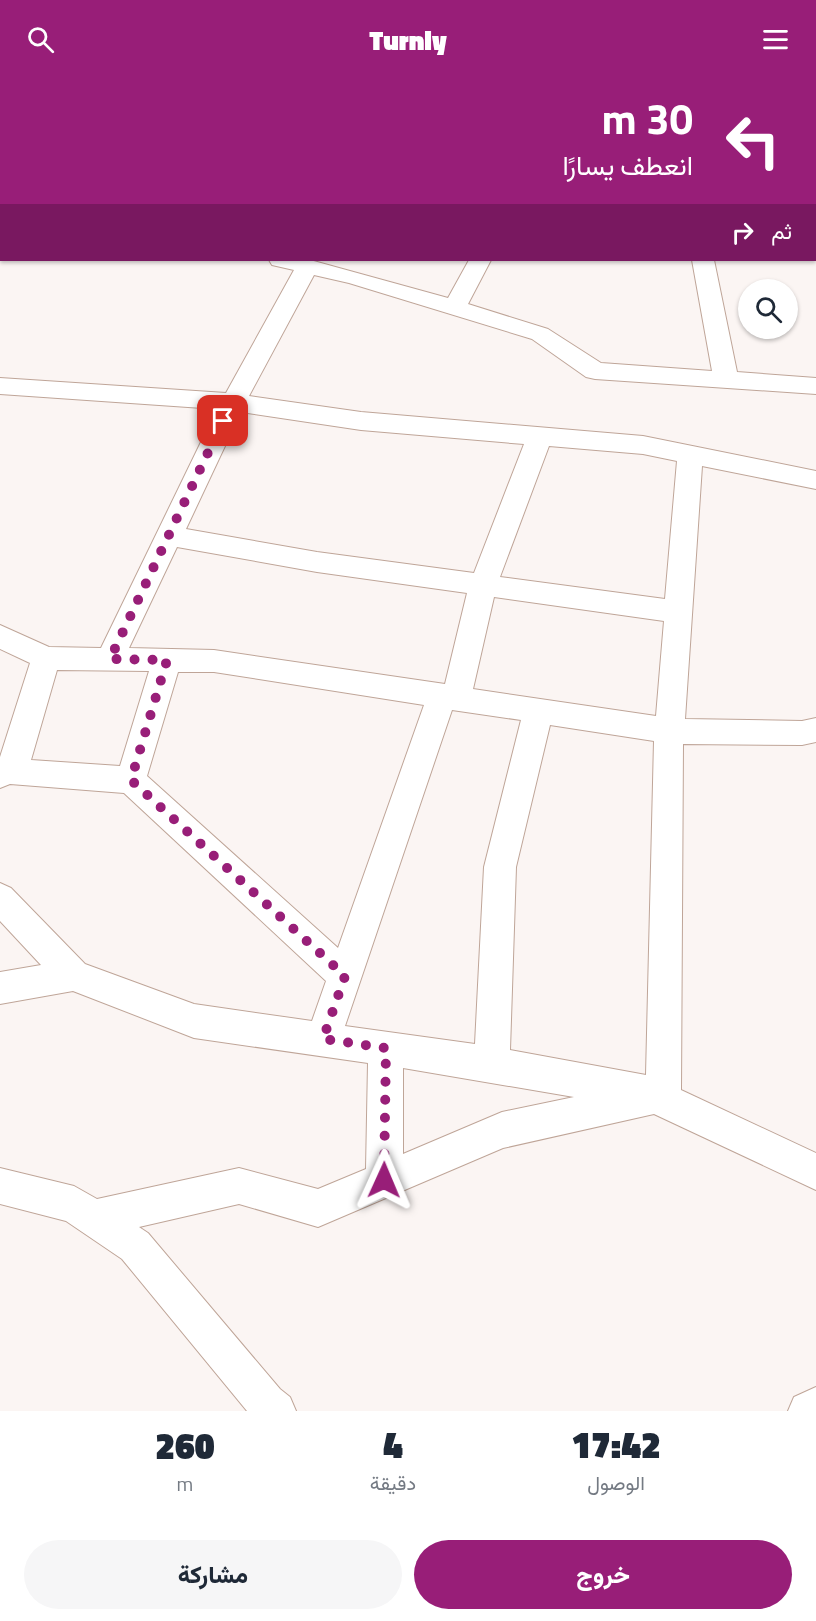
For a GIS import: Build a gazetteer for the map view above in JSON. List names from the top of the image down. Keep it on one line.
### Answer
{"page":{"header":"Turnly","turn":["30 m","انعطف يسارًا"],"then":"ثم","eta":["17:42","الوصول","4","دقيقة","260","m"],"buttons":["خروج","مشاركة"]}}
